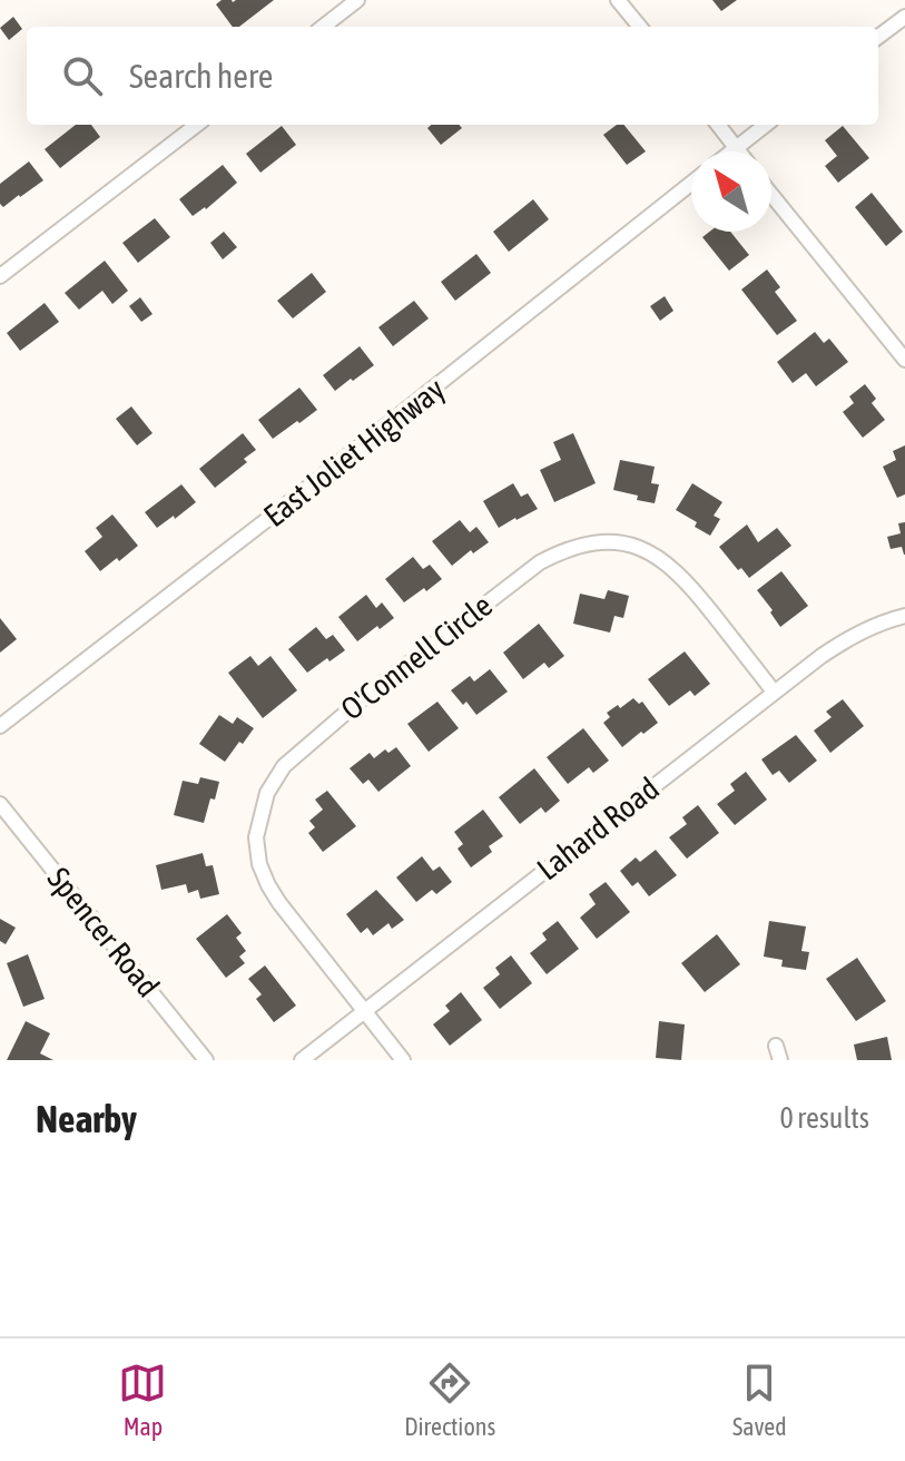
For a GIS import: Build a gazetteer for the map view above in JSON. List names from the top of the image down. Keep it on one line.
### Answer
{"streets":{"street":["East Joliet Highway","O'Connell Circle","Lahard Road","Spencer Road"]},"crossings":[["O'Connell Circle","Lahard Road"]],"north":"top left","page":{"search":"Search here","heading":["Nearby","0 results"],"nav":["Map","Directions","Saved"]}}
